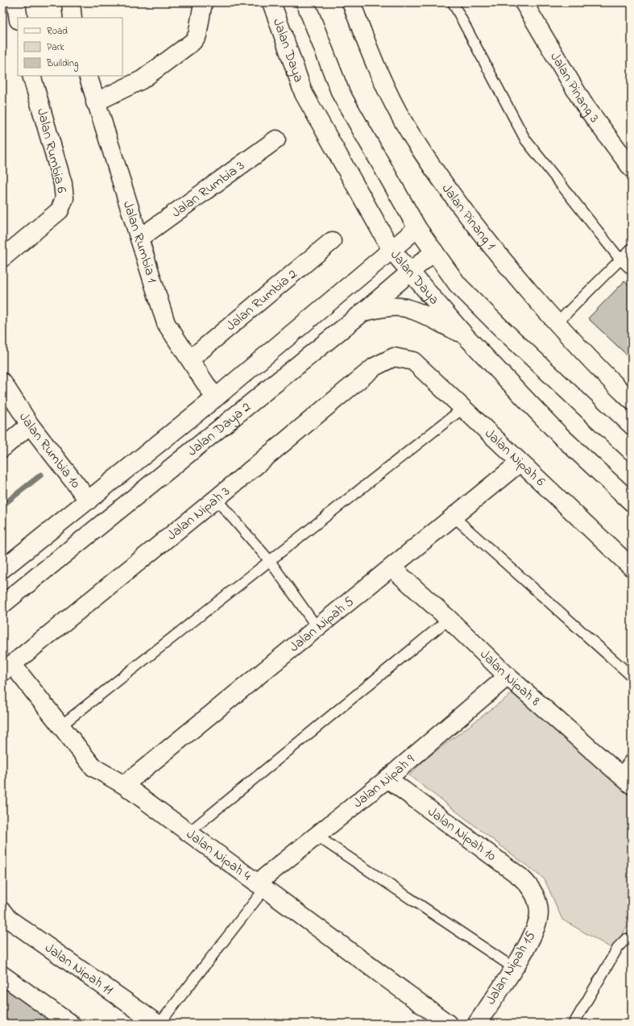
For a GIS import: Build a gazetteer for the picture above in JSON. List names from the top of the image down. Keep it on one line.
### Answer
{"streets":{"street":["Jalan Daya","Jalan Pinang 3","Jalan Rumbia 6","Jalan Rumbia 3","Jalan Pinang 1","Jalan Rumbia 1","Jalan Rumbia 2","Jalan Daya 2","Jalan Rumbia 10","Jalan Nipah 6","Jalan Nipah 3","Jalan Nipah 5","Jalan Nipah 8","Jalan Nipah 9","Jalan Nipah 10","Jalan Nipah 4","Jalan Nipah 15","Jalan Nipah 11"]},"crossings":[["Jalan Daya","Jalan Daya 2"],["Jalan Rumbia 3","Jalan Rumbia 1"],["Jalan Rumbia 1","Jalan Rumbia 2"],["Jalan Rumbia 1","Jalan Daya 2"],["Jalan Daya 2","Jalan Rumbia 10"],["Jalan Nipah 6","Jalan Nipah 3"],["Jalan Nipah 6","Jalan Nipah 5"],["Jalan Nipah 3","Jalan Nipah 4"],["Jalan Nipah 5","Jalan Nipah 8"],["Jalan Nipah 5","Jalan Nipah 4"],["Jalan Nipah 8","Jalan Nipah 9"],["Jalan Nipah 9","Jalan Nipah 10"],["Jalan Nipah 9","Jalan Nipah 4"],["Jalan Nipah 10","Jalan Nipah 15"]],"legend":["Road","Park","Building"]}
